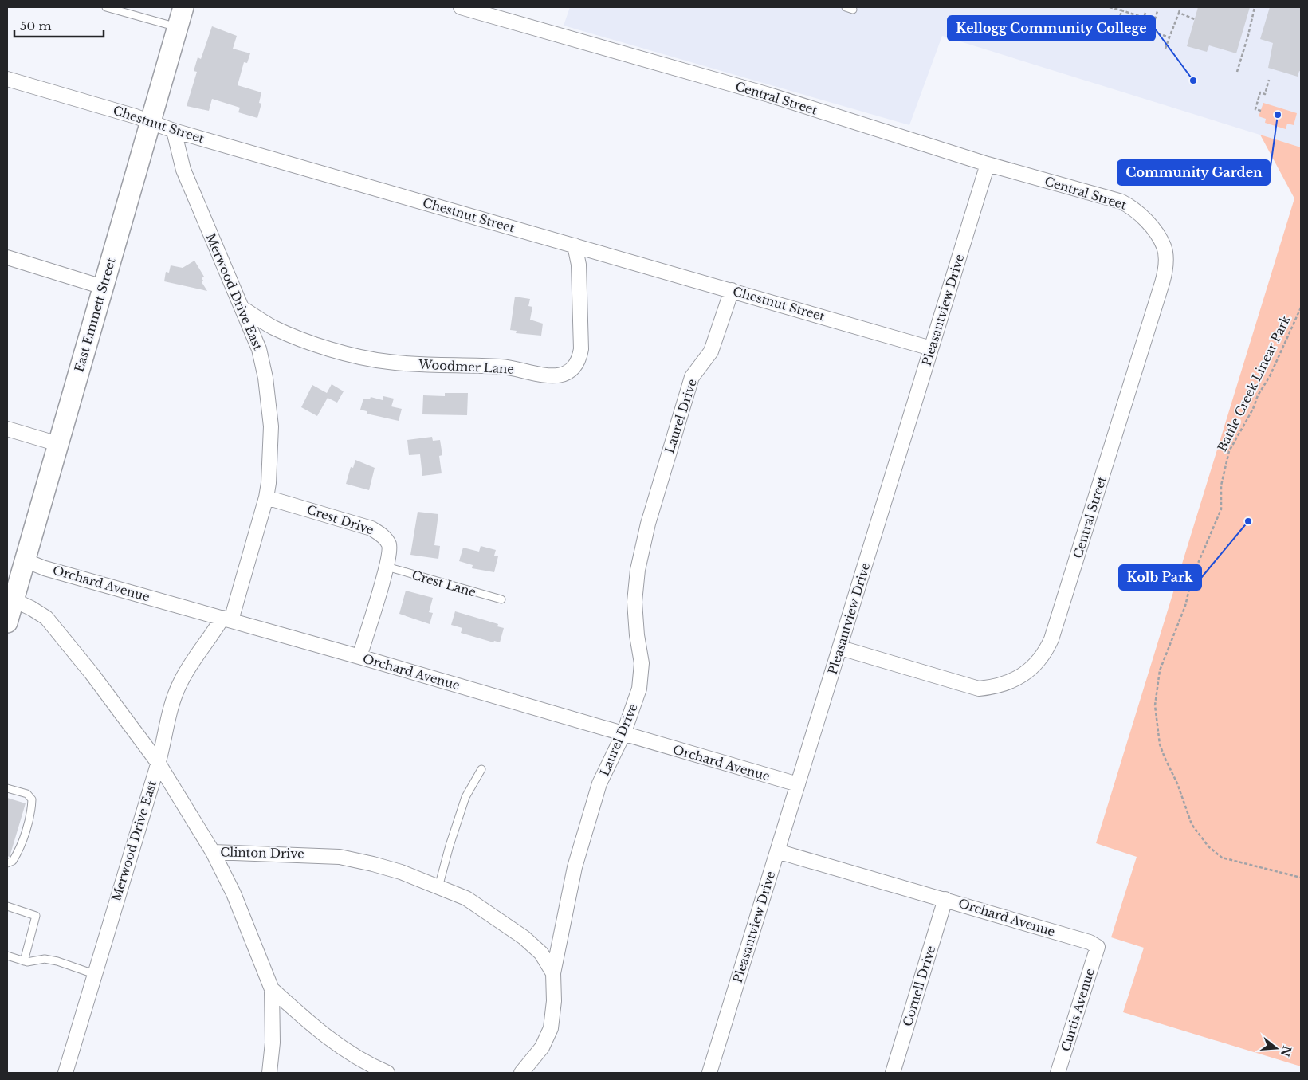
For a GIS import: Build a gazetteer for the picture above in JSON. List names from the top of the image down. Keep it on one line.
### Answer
{"streets":{"street":["Central Street","Chestnut Street","Merwood Drive East","Pleasantview Drive","East Emmett Street","Woodmer Lane","Laurel Drive","Crest Drive","Orchard Avenue","Clinton Drive","Cornell Drive","Curtis Avenue"],"lane":["Crest Lane"],"path":["Battle Creek Linear Park"]},"crossings":[["Central Street","Pleasantview Drive"],["Chestnut Street","Merwood Drive East"],["Chestnut Street","Pleasantview Drive"],["Chestnut Street","East Emmett Street"],["Chestnut Street","Woodmer Lane"],["Chestnut Street","Laurel Drive"],["Merwood Drive East","Woodmer Lane"],["Merwood Drive East","Crest Drive"],["Merwood Drive East","Orchard Avenue"],["Merwood Drive East","Clinton Drive"],["Pleasantview Drive","Orchard Avenue"],["East Emmett Street","Orchard Avenue"],["East Emmett Street","Clinton Drive"],["Laurel Drive","Orchard Avenue"],["Laurel Drive","Clinton Drive"],["Crest Drive","Orchard Avenue"],["Crest Drive","Crest Lane"],["Orchard Avenue","Cornell Drive"],["Orchard Avenue","Curtis Avenue"]],"places":["Kellogg Community College","Community Garden","Kolb Park"],"scale_bar":"50 m","north":"right"}
